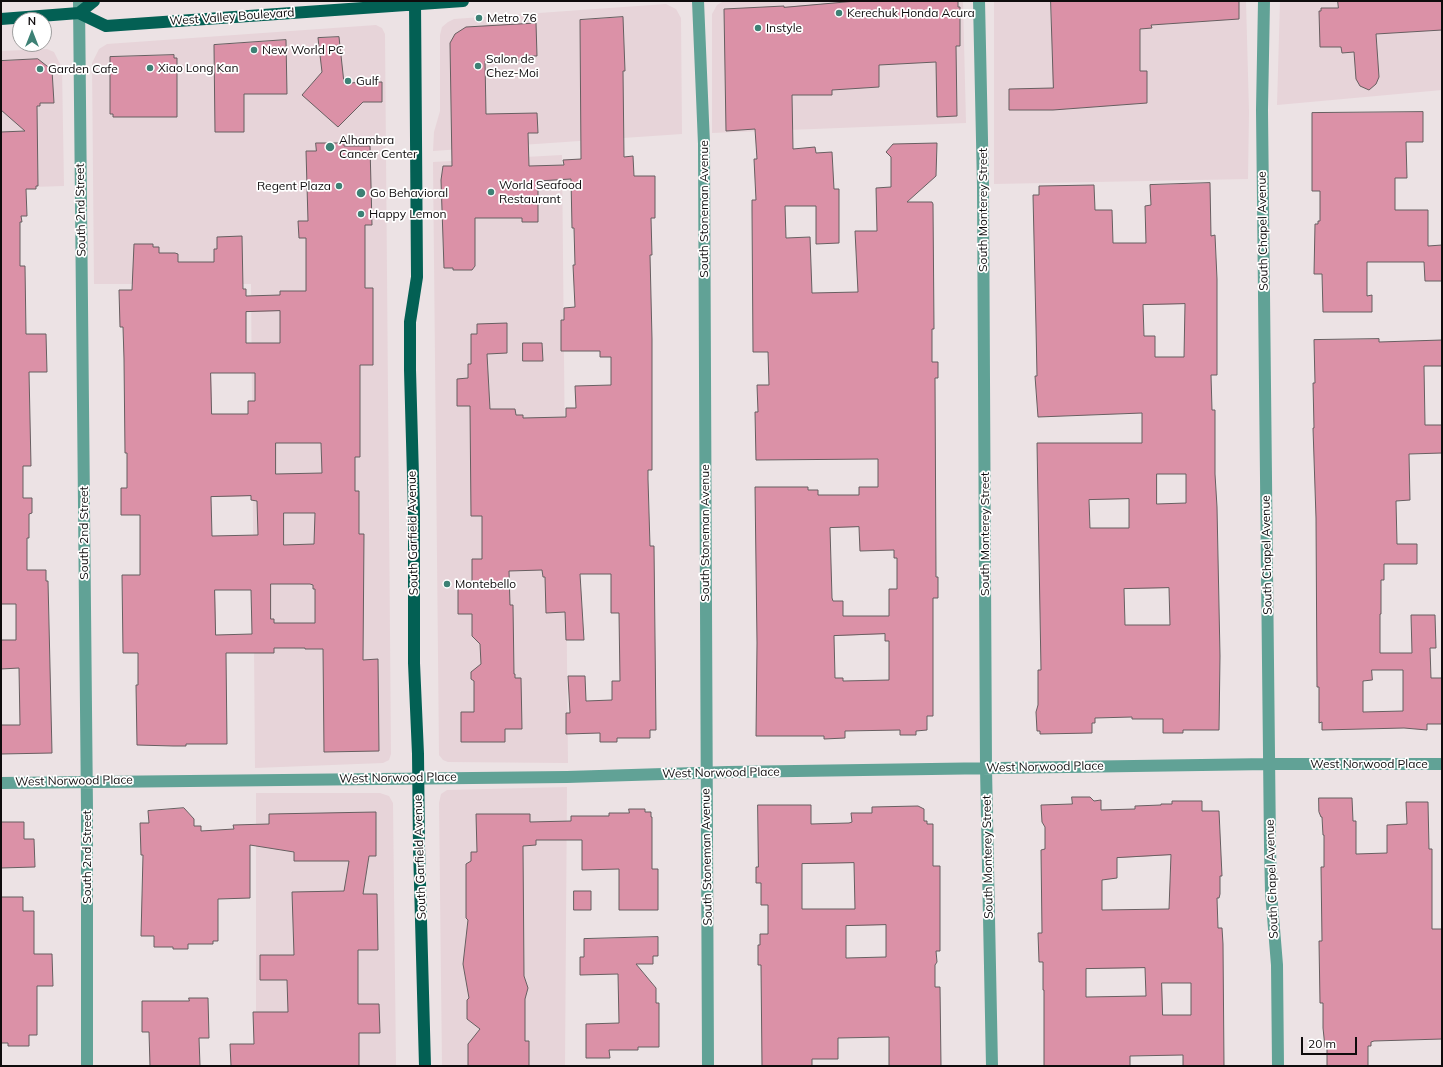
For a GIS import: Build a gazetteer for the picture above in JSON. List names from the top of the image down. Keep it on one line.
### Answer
{"streets":{"main road":["West Valley Boulevard","South Garfield Avenue"],"street":["South Stoneman Avenue","South 2nd Street","South Monterey Street","South Chapel Avenue","West Norwood Place"]},"crossings":[["West Valley Boulevard","South 2nd Street"],["West Valley Boulevard","South Garfield Avenue"],["South Stoneman Avenue","West Norwood Place"],["South 2nd Street","West Norwood Place"],["South Monterey Street","West Norwood Place"],["South Chapel Avenue","West Norwood Place"],["South Garfield Avenue","West Norwood Place"]],"places":["Kerechuk Honda Acura","Metro 76","Instyle","New World PC","Salon de Chez-Moi","Xiao Long Kan","Garden Cafe","Gulf","Alhambra Cancer Center","Regent Plaza","World Seafood Restaurant","Go Behavioral","Happy Lemon","Montebello"],"scale_bar":"20 m","north":"top"}
